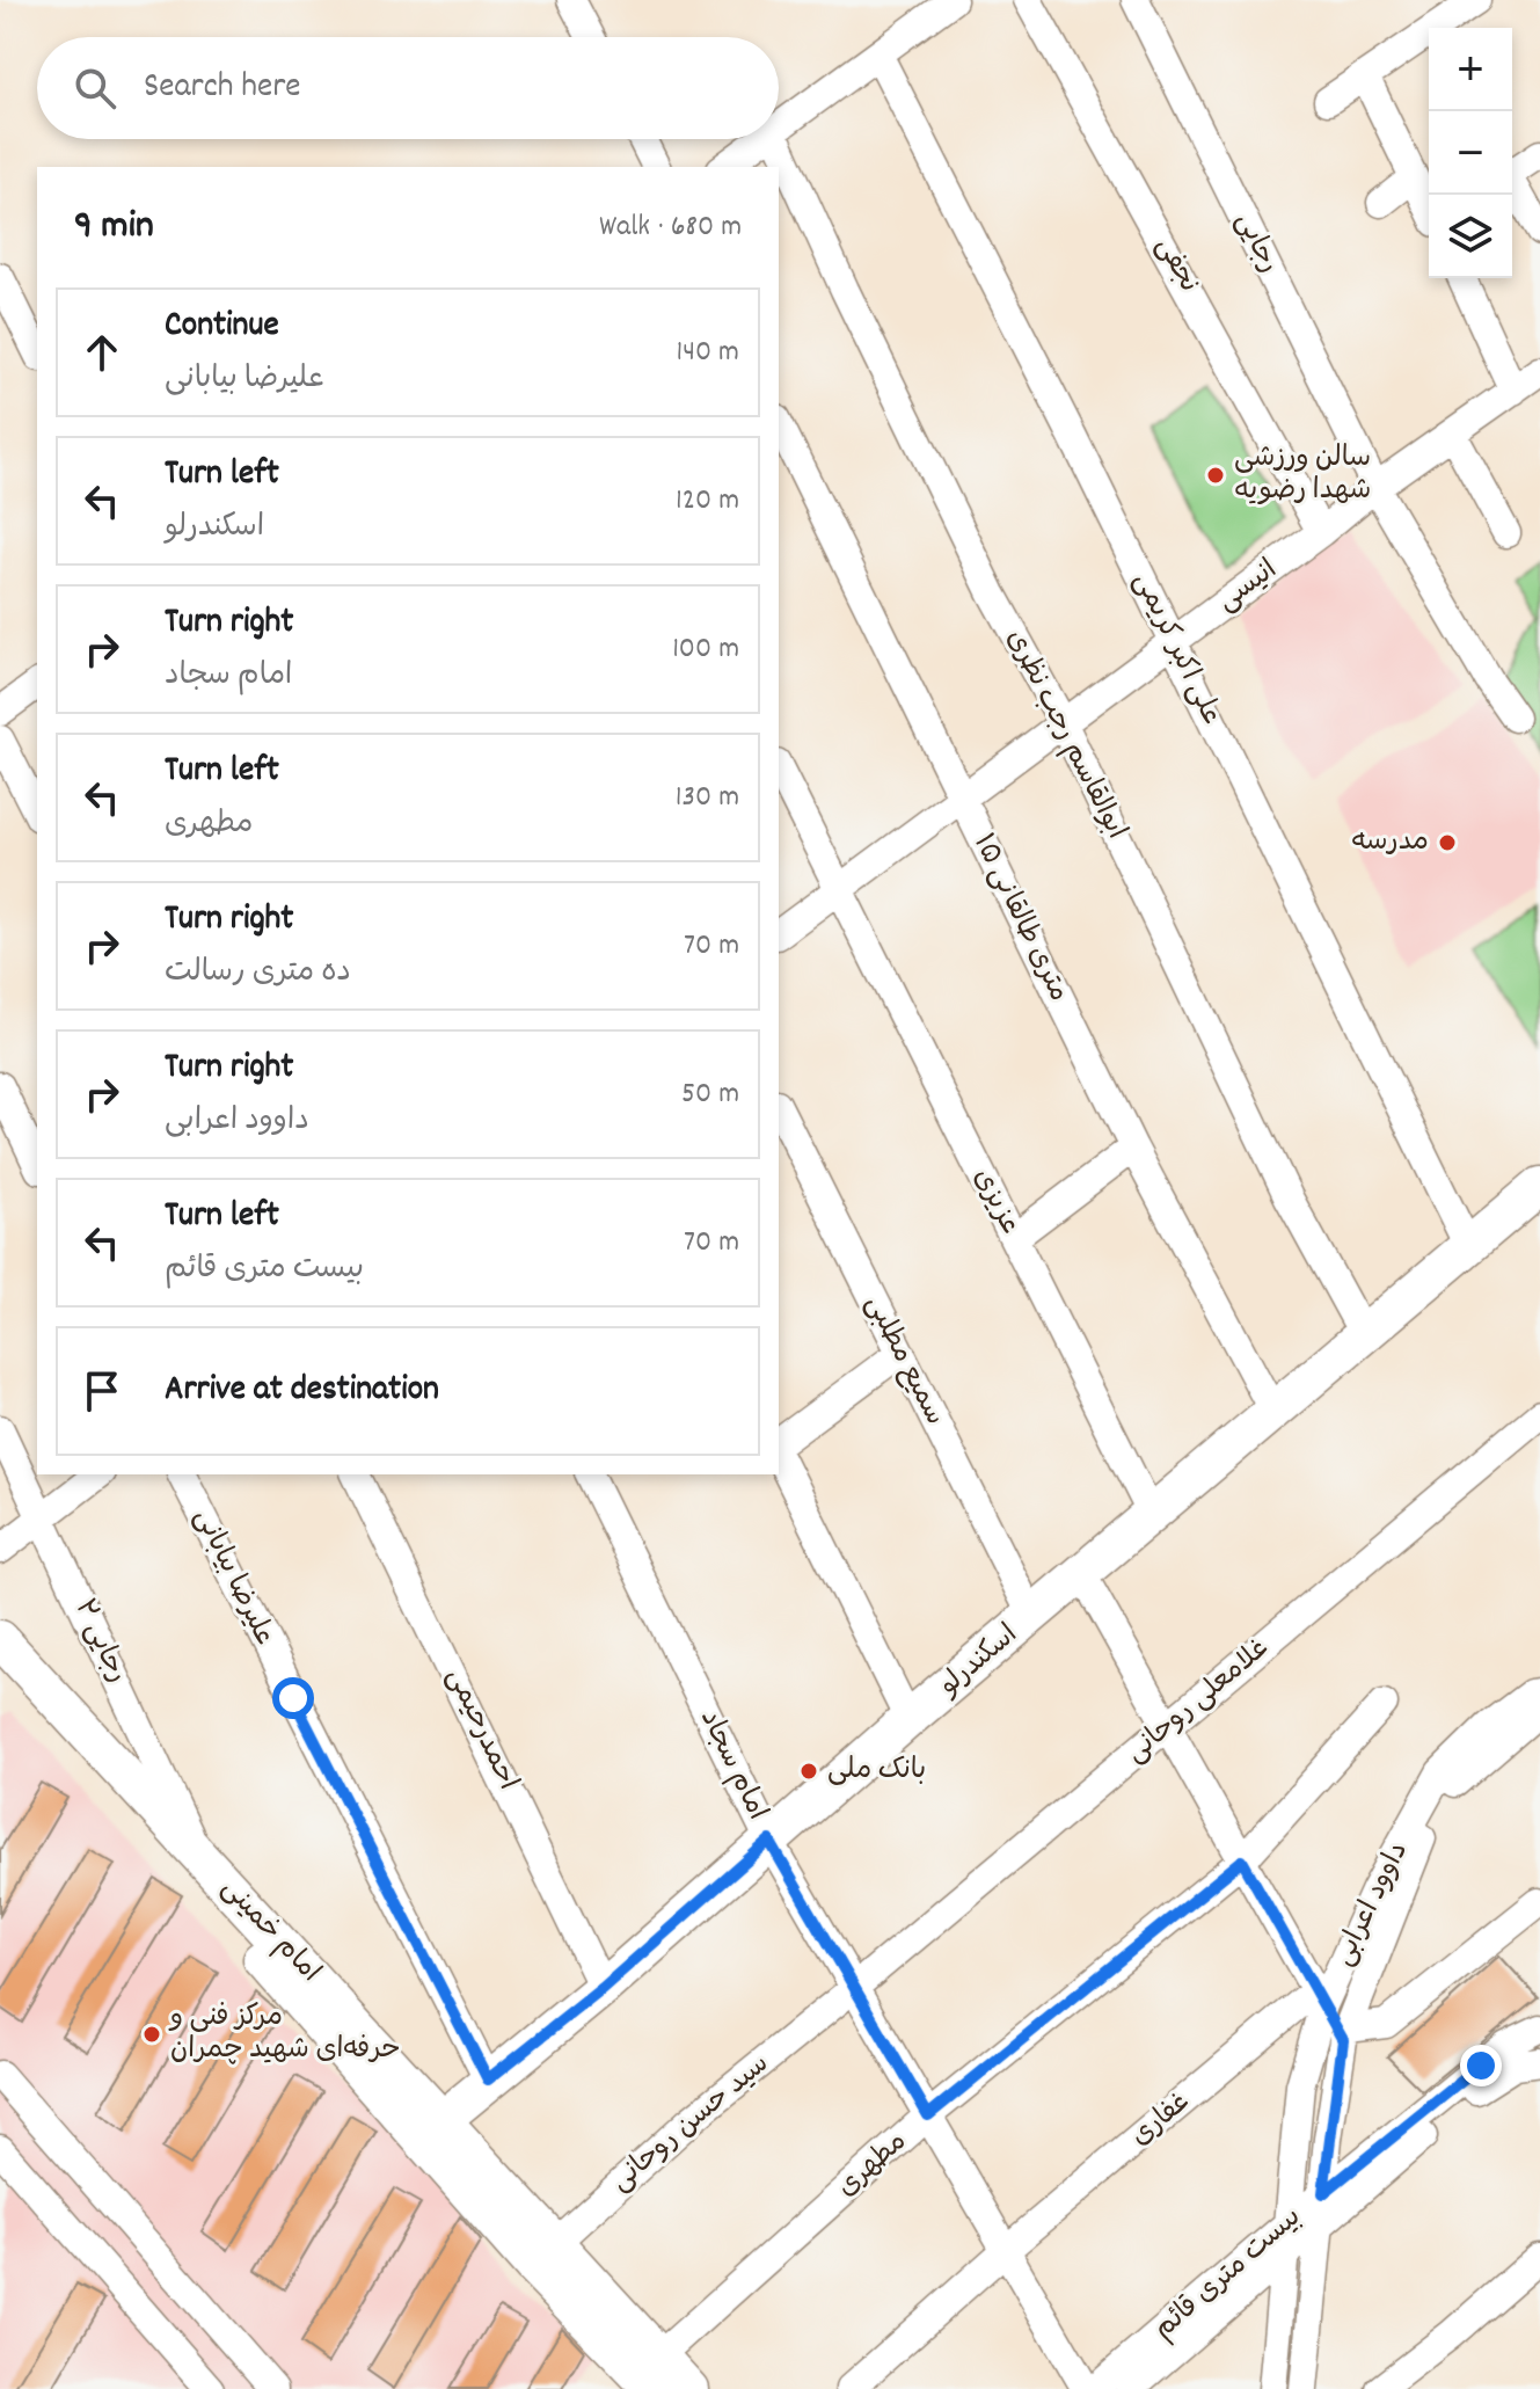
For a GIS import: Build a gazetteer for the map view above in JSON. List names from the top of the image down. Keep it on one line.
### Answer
{"streets":{"main road":["اسکندرلو","امام خمینی"],"street":["رجایی","نجفی","انیسی","علی اکبر کریمی","ابوالقاسم رجب نظری","۱۵ متری طالقانی","عزیزی","سمیع مطلبی","علیرضا بیابانی","رجایی ۲","غلامعلی روحانی","احمدرحیمی","امام سجاد","داوود اعرابی","غفاری","سید حسن روحانی","مطهری","بیست متری قائم"]},"crossings":[["رجایی","انیسی"],["نجفی","انیسی"],["انیسی","علی اکبر کریمی"],["انیسی","ابوالقاسم رجب نظری"],["انیسی","۱۵ متری طالقانی"],["انیسی","عزیزی"],["علی اکبر کریمی","اسکندرلو"],["ابوالقاسم رجب نظری","اسکندرلو"],["۱۵ متری طالقانی","اسکندرلو"],["عزیزی","اسکندرلو"],["سمیع مطلبی","اسکندرلو"],["علیرضا بیابانی","اسکندرلو"],["رجایی ۲","امام خمینی"],["اسکندرلو","احمدرحیمی"],["اسکندرلو","امام سجاد"],["اسکندرلو","امام خمینی"],["غلامعلی روحانی","امام سجاد"],["غلامعلی روحانی","سید حسن روحانی"],["امام سجاد","غفاری"],["امام سجاد","سید حسن روحانی"],["امام سجاد","مطهری"],["داوود اعرابی","غفاری"],["داوود اعرابی","بیست متری قائم"],["امام خمینی","سید حسن روحانی"],["امام خمینی","مطهری"]],"places":["سالن ورزشی شهدا رضویه","مدرسه","بانک ملی","مرکز فنی و حرفه‌ای شهید چمران"],"page":{"map_buttons":["+","−"],"search":"Search here","heading":["9 min","Walk · 680 m"],"list":[["Continue","علیرضا بیابانی","140 m"],["Turn left","اسکندرلو","120 m"],["Turn right","امام سجاد","100 m"],["Turn left","مطهری","130 m"],["Turn right","ده متری رسالت","70 m"],["Turn right","داوود اعرابی","50 m"],["Turn left","بیست متری قائم","70 m"],"Arrive at destination"]}}
